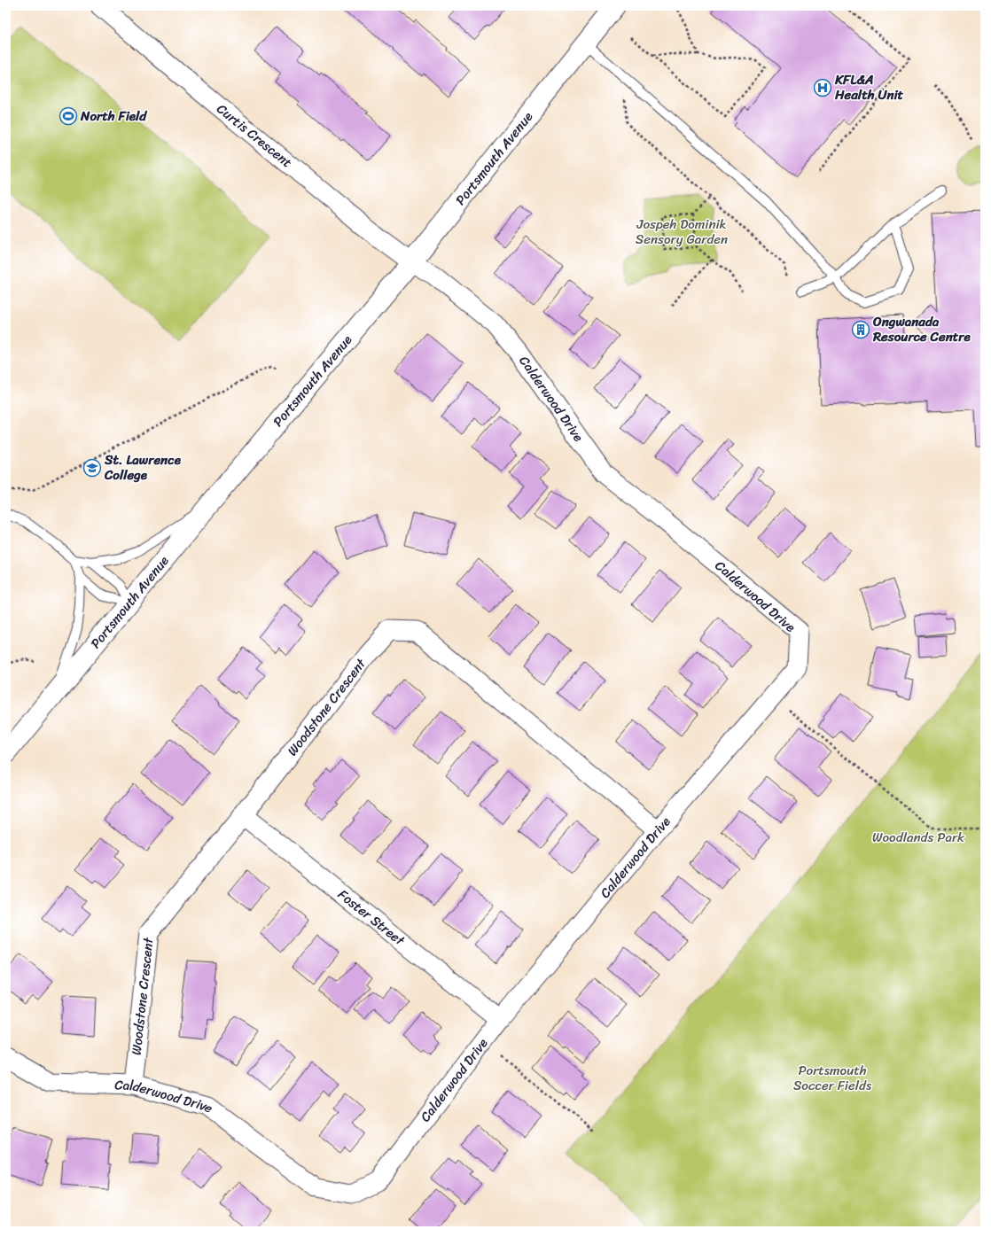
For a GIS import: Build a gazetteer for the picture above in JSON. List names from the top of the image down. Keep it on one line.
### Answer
{"streets":{"main road":["Portsmouth Avenue"],"street":["Curtis Crescent","Calderwood Drive","Woodstone Crescent","Foster Street"]},"crossings":[["Curtis Crescent","Portsmouth Avenue"],["Curtis Crescent","Calderwood Drive"],["Portsmouth Avenue","Calderwood Drive"],["Calderwood Drive","Woodstone Crescent"],["Calderwood Drive","Foster Street"],["Woodstone Crescent","Foster Street"]],"parks":["Jospeh Dominik Sensory Garden","Woodlands Park","Portsmouth Soccer Fields"],"places":{"hospital":["KFL&A Health Unit"],"sports":["North Field"],"building":["Ongwanada Resource Centre"],"school or university":["St. Lawrence College"]}}
